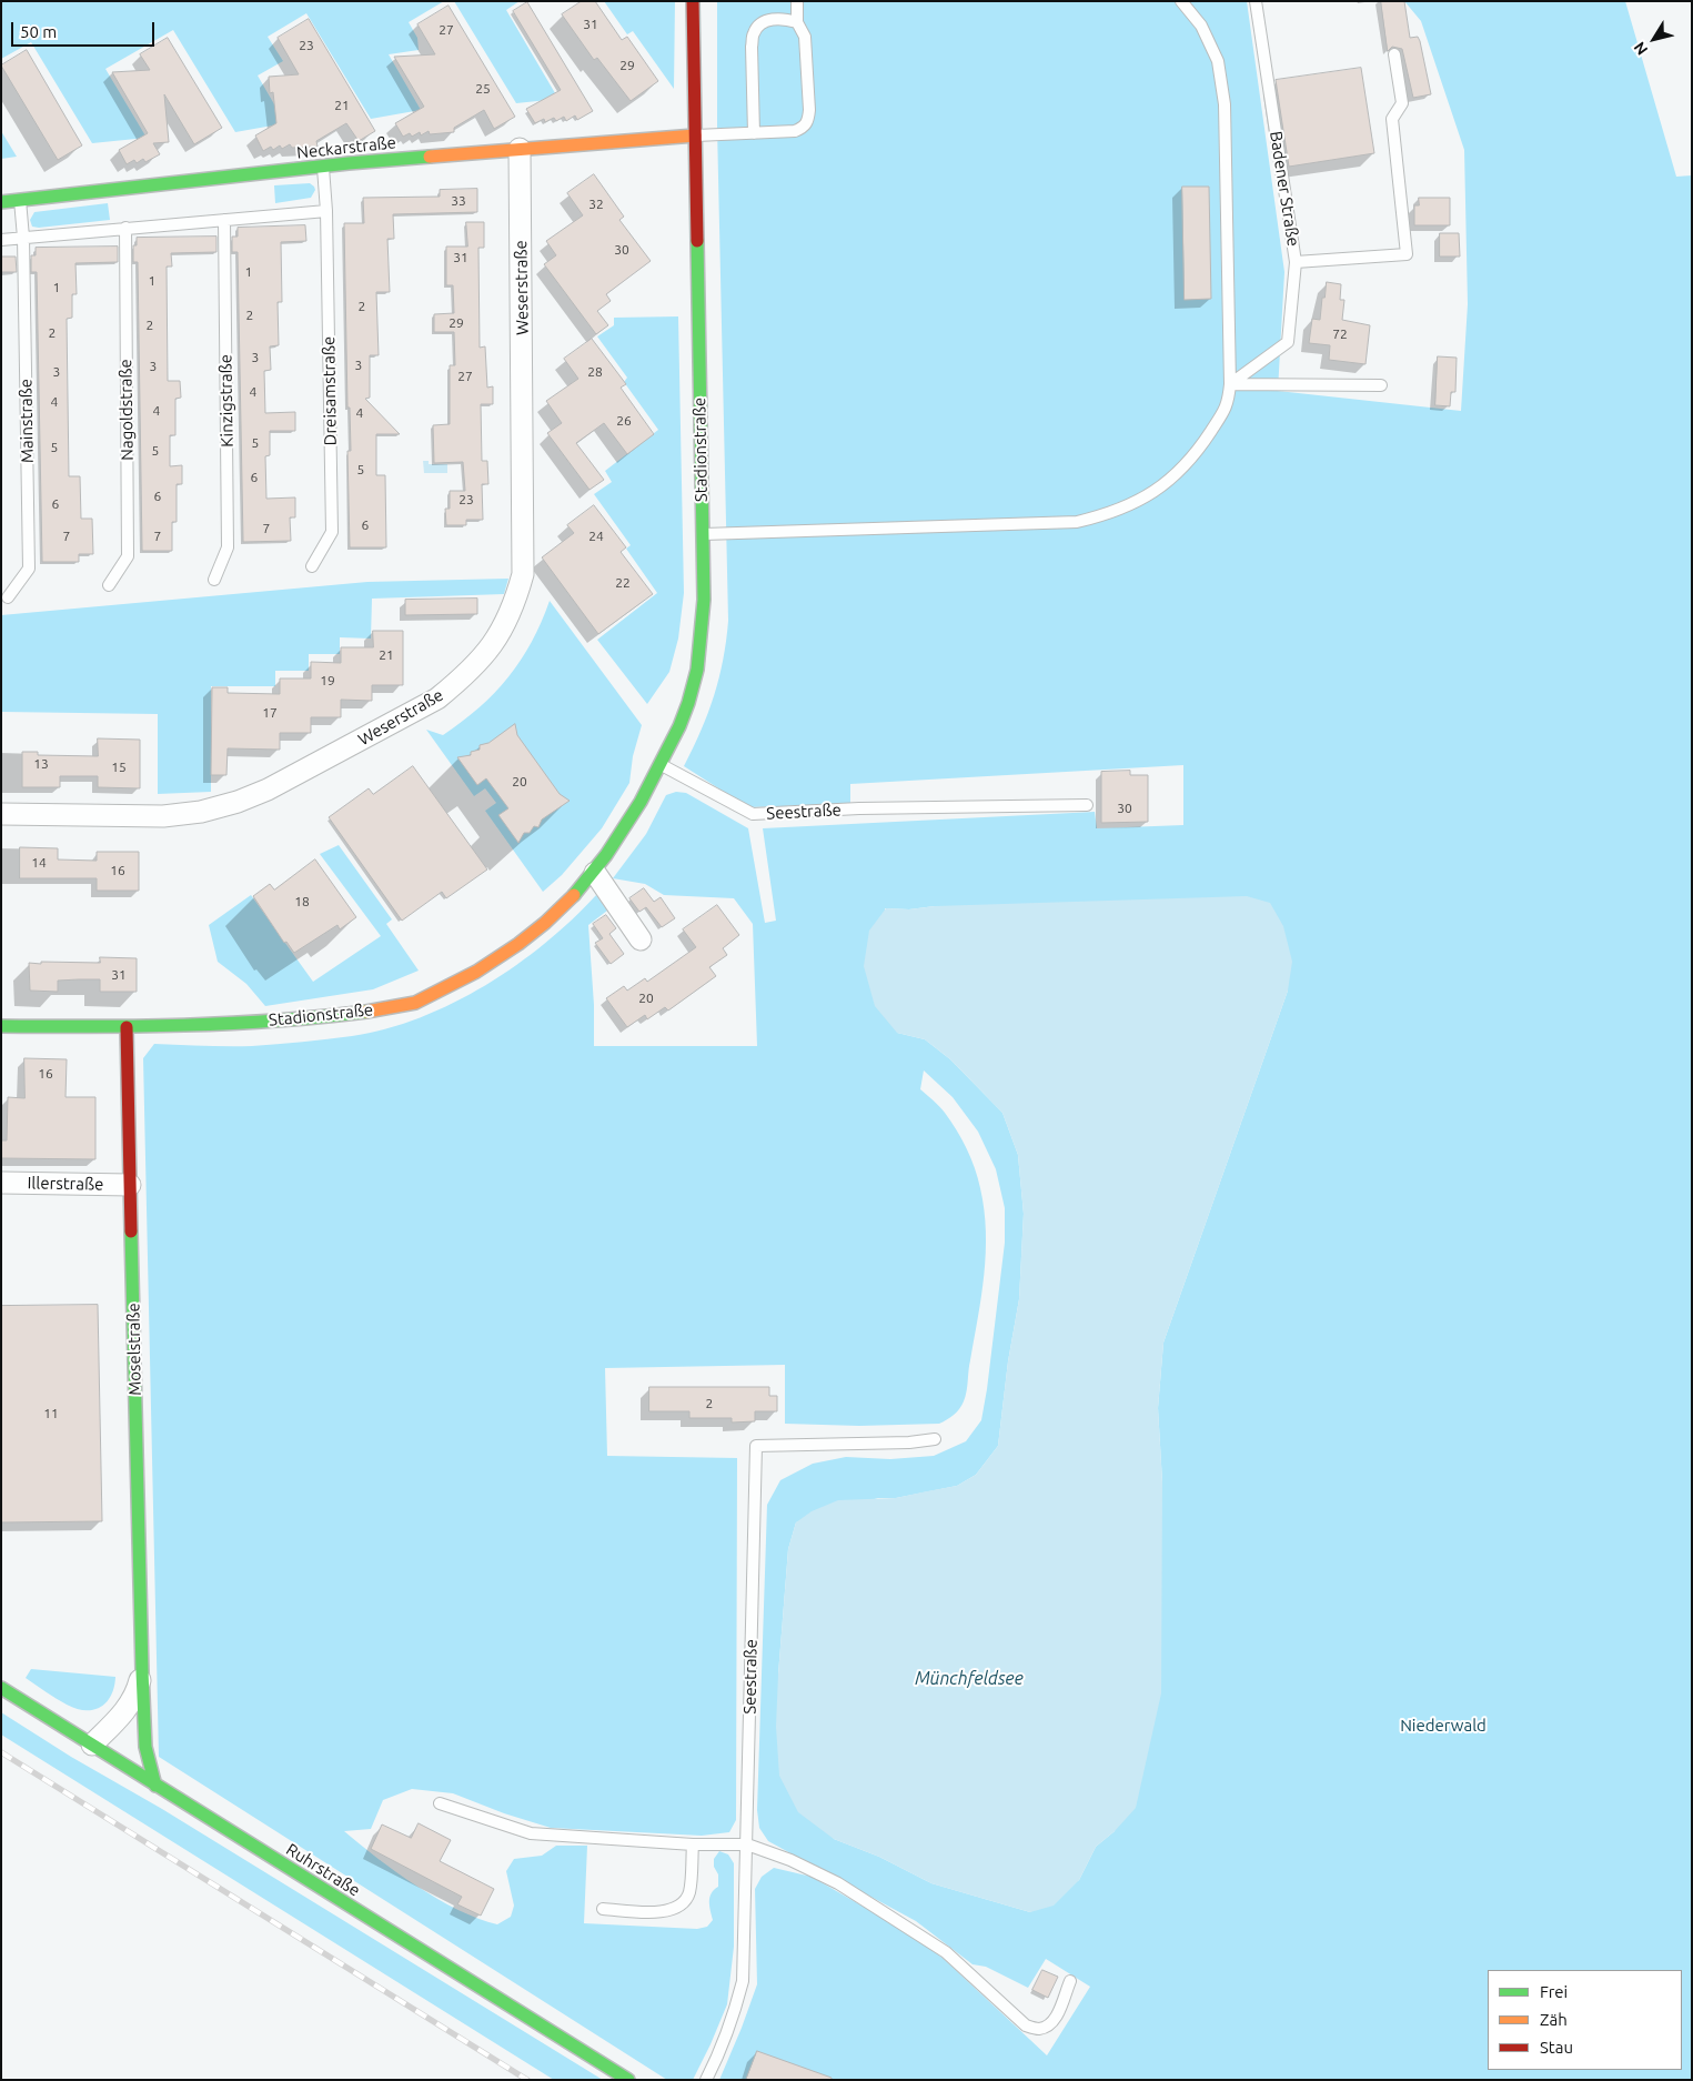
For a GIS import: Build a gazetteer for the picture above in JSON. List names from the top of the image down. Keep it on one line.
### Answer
{"streets":{"street":["Neckarstraße","Weserstraße","Stadionstraße","Illerstraße","Moselstraße","Ruhrstraße"],"lane":["Badener Straße","Dreisamstraße","Kinzigstraße","Nagoldstraße","Mainstraße","Seestraße"]},"crossings":[["Neckarstraße","Weserstraße"],["Neckarstraße","Dreisamstraße"],["Neckarstraße","Mainstraße"],["Neckarstraße","Stadionstraße"],["Stadionstraße","Seestraße"],["Stadionstraße","Moselstraße"],["Illerstraße","Moselstraße"],["Moselstraße","Ruhrstraße"]],"water":["Münchfeldsee"],"parks":["Niederwald"],"house_numbers":["31","27","23","29","25","21","33","32","30","31","1","1","1","2","2","29","2","2","72","3","3","3","3","28","27","4","4","4","4","26","5","5","5","5","6","6","23","6","6","7","7","7","24","22","21","19","17","13","15","20","30","14","16","18","31","20","16","2","11"],"legend":["Frei","Zäh","Stau"],"scale_bar":"50 m","north":"bottom left"}
